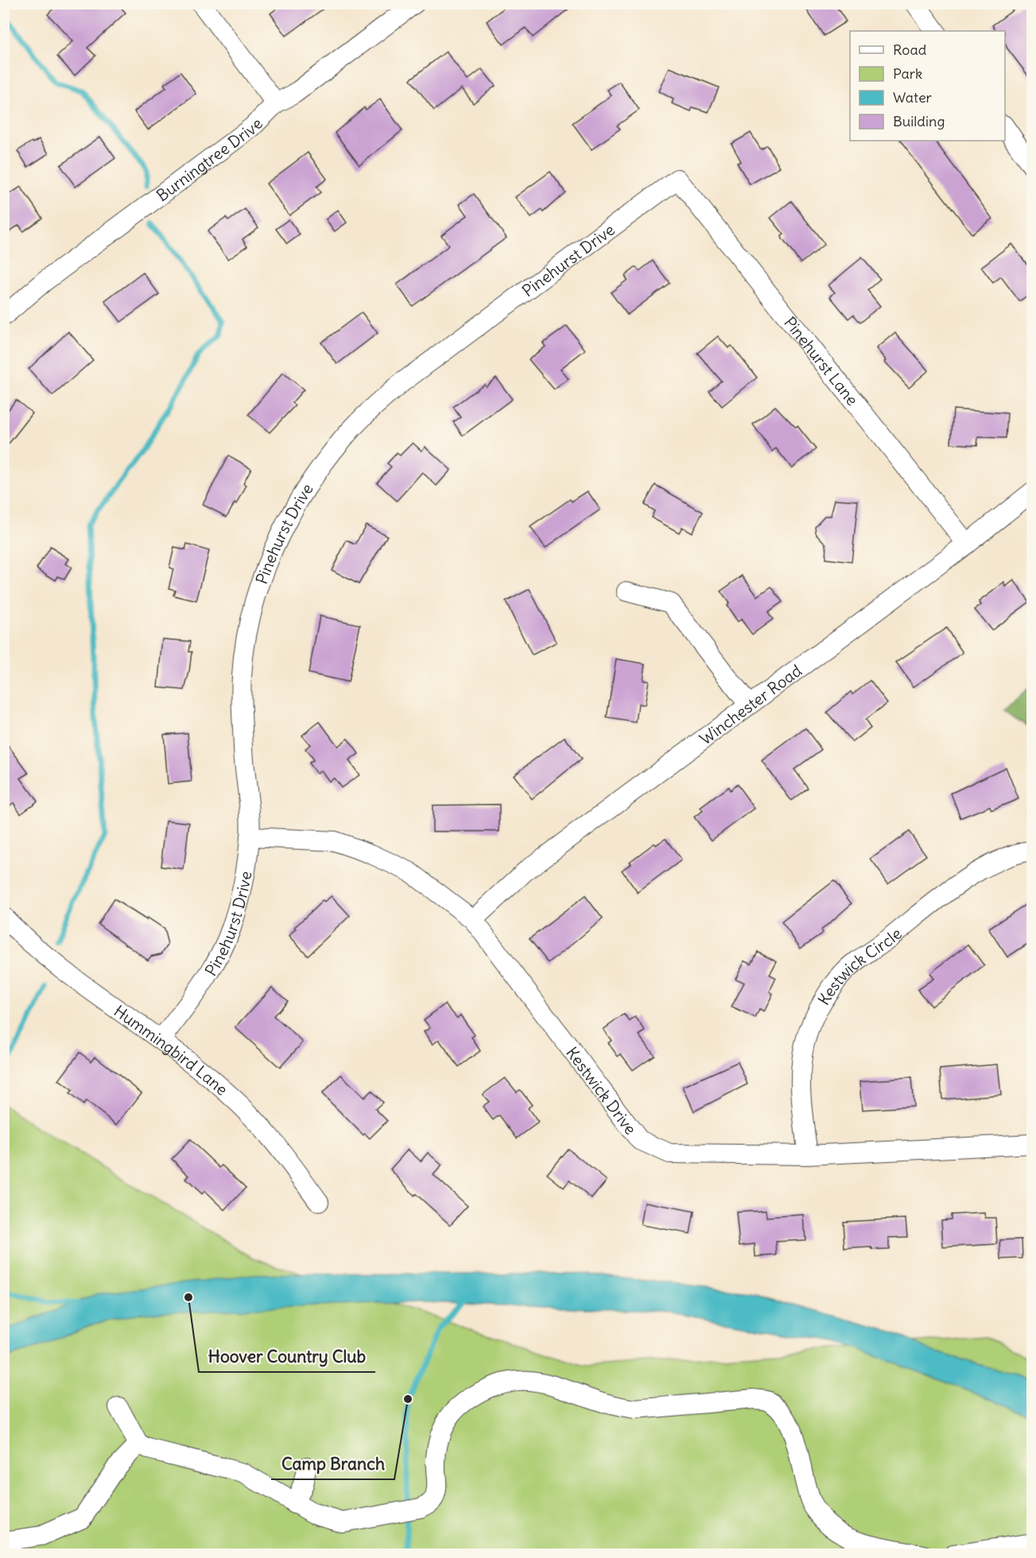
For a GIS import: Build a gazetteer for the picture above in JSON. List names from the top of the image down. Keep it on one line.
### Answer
{"streets":{"street":["Burningtree Drive","Pinehurst Drive","Pinehurst Lane","Winchester Road","Kestwick Circle","Hummingbird Lane","Kestwick Drive"]},"crossings":[["Pinehurst Drive","Pinehurst Lane"],["Pinehurst Drive","Hummingbird Lane"],["Pinehurst Drive","Kestwick Drive"],["Pinehurst Lane","Winchester Road"],["Winchester Road","Kestwick Drive"],["Kestwick Circle","Kestwick Drive"]],"places":["Hoover Country Club","Camp Branch"],"legend":["Road","Park","Water","Building"]}
